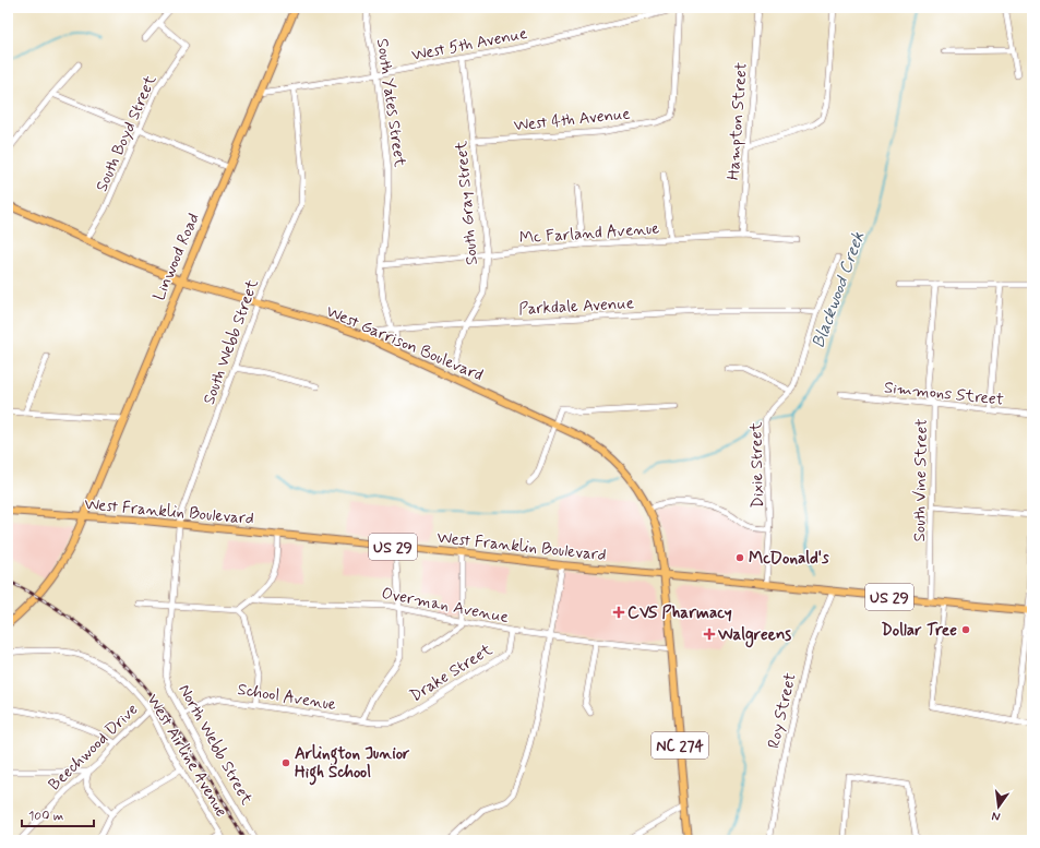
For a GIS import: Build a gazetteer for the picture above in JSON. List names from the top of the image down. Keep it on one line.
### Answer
{"streets":{"main road":["Linwood Road","West Garrison Boulevard","West Franklin Boulevard","US 29","NC 274"],"street":["West 5th Avenue","South Yates Street","West 4th Avenue","Hampton Street","South Boyd Street","South Gray Street","Mc Farland Avenue","Parkdale Avenue","South Webb Street","Simmons Street","Dixie Street","South Vine Street","Overman Avenue","Drake Street","School Avenue","Roy Street","North Webb Street","Beechwood Drive","West Airline Avenue"]},"crossings":[["West 5th Avenue","South Yates Street"],["West 5th Avenue","West 4th Avenue"],["West 5th Avenue","South Gray Street"],["West 5th Avenue","Linwood Road"],["West 5th Avenue","South Webb Street"],["South Yates Street","Mc Farland Avenue"],["South Yates Street","Parkdale Avenue"],["South Yates Street","West Garrison Boulevard"],["West 4th Avenue","South Gray Street"],["Hampton Street","Mc Farland Avenue"],["South Boyd Street","West Garrison Boulevard"],["South Gray Street","Mc Farland Avenue"],["South Gray Street","Parkdale Avenue"],["Linwood Road","West Garrison Boulevard"],["Linwood Road","West Franklin Boulevard"],["Parkdale Avenue","West Garrison Boulevard"],["Parkdale Avenue","Dixie Street"],["South Webb Street","West Garrison Boulevard"],["South Webb Street","West Franklin Boulevard"],["South Webb Street","North Webb Street"],["West Garrison Boulevard","West Franklin Boulevard"],["West Garrison Boulevard","NC 274"],["Simmons Street","South Vine Street"],["Dixie Street","West Franklin Boulevard"],["South Vine Street","West Franklin Boulevard"],["West Franklin Boulevard","Roy Street"],["West Franklin Boulevard","NC 274"],["Overman Avenue","Drake Street"],["Overman Avenue","NC 274"],["Drake Street","School Avenue"],["School Avenue","North Webb Street"],["Beechwood Drive","West Airline Avenue"]],"water":["Blackwood Creek"],"places":{"other":["McDonald's","Dollar Tree","Arlington Junior High School"],"health":["CVS Pharmacy","Walgreens"]},"scale_bar":"100 m","north":"bottom"}
